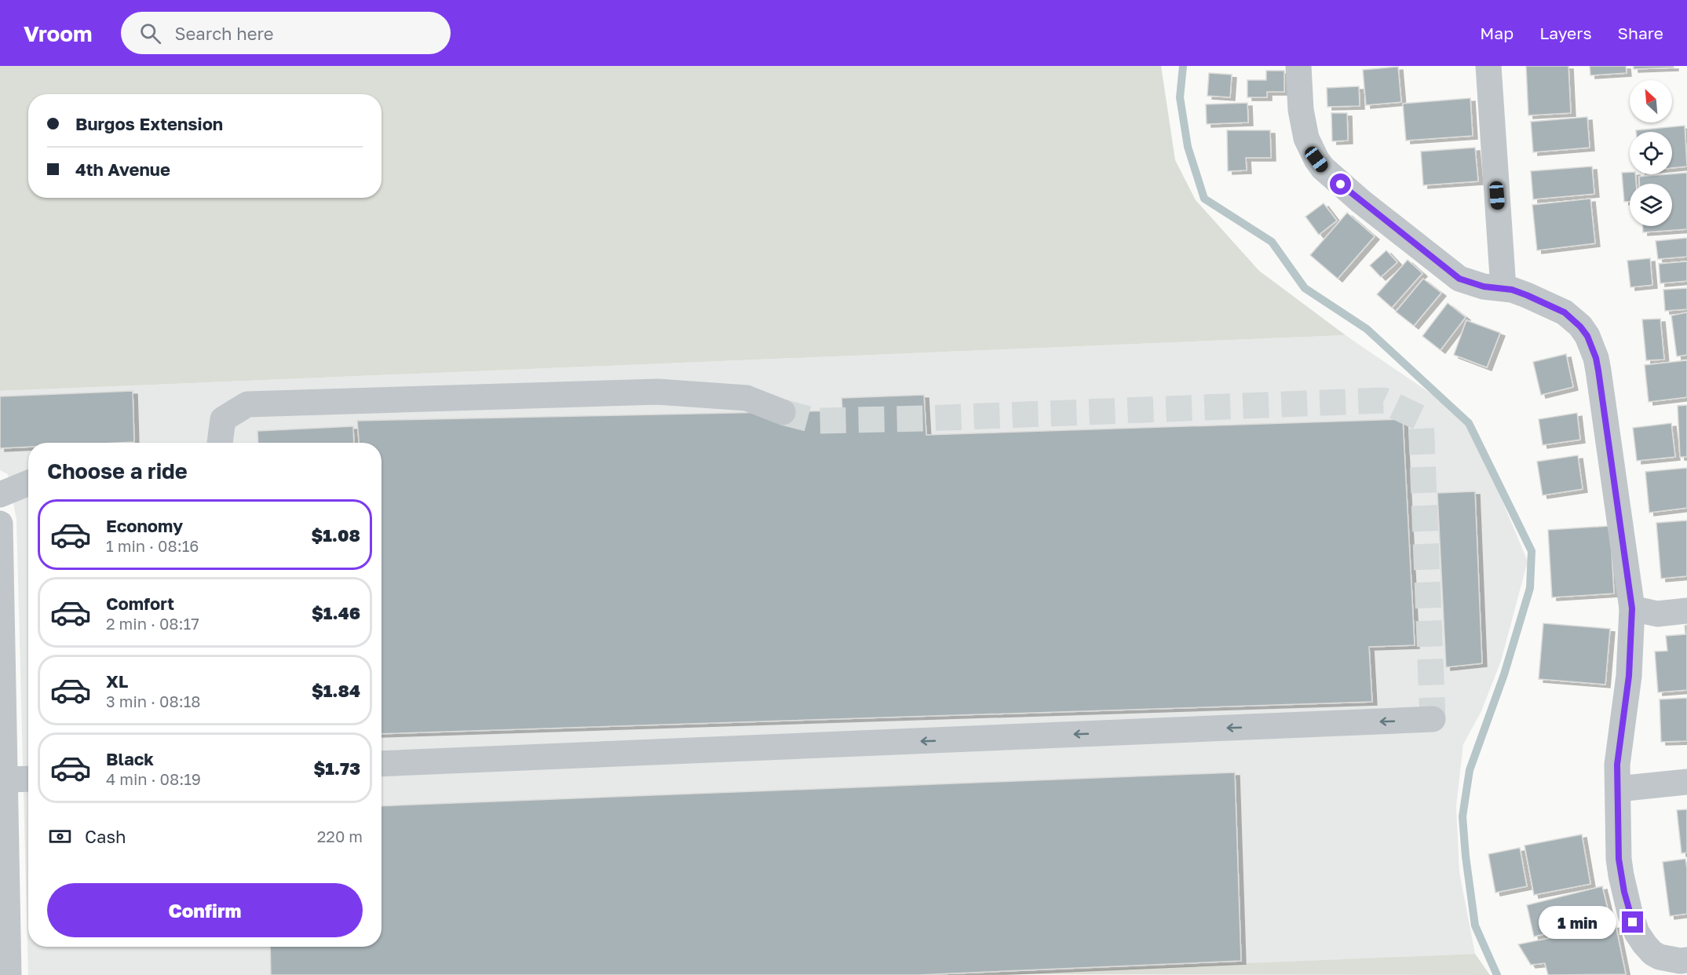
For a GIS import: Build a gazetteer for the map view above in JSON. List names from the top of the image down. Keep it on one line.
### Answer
{"north":"top left","page":{"header":"Vroom","search":"Search here","nav":["Map","Layers","Share"],"banner":["Burgos Extension","4th Avenue"],"heading":"Choose a ride","list":[{"name":"Economy","note":"1 min · 08:16","value":"$1.08"},{"name":"Comfort","note":"2 min · 08:17","value":"$1.46"},{"name":"XL","note":"3 min · 08:18","value":"$1.84"},{"name":"Black","note":"4 min · 08:19","value":"$1.73"}],"pay":["Cash","220 m"],"buttons":"Confirm","bubble":"1 min"}}
